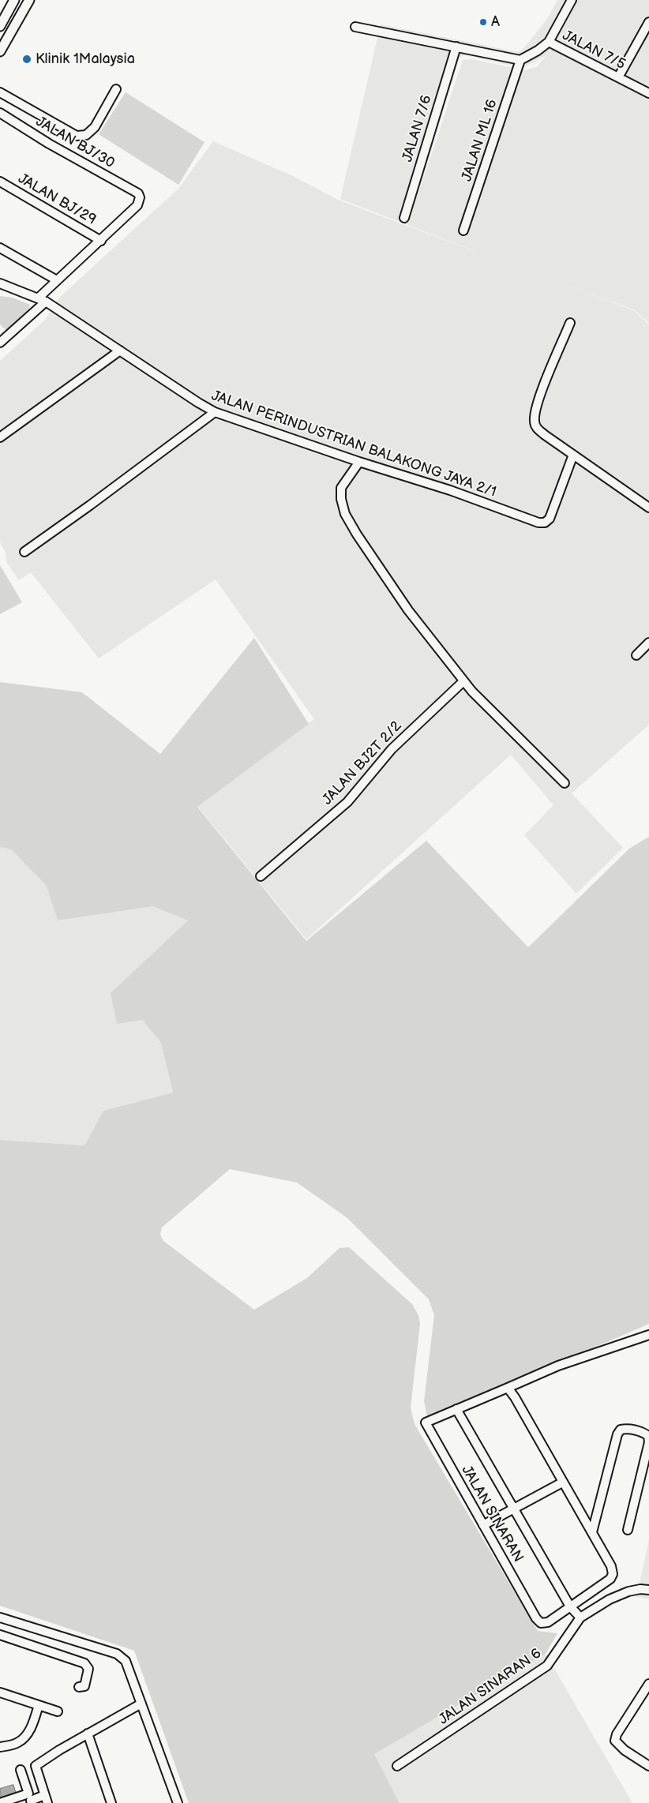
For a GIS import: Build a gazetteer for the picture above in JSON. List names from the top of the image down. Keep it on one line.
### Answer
{"streets":{"street":["JALAN 7/5","JALAN 7/6","JALAN ML 16","JALAN BJ/30","JALAN BJ/29","JALAN PERINDUSTRIAN BALAKONG JAYA 2/1","JALAN BJ2T 2/2","JALAN SINARAN","JALAN SINARAN 6"]},"crossings":[["JALAN BJ/30","JALAN BJ/29"]],"places":["A","Klinik 1Malaysia"]}
